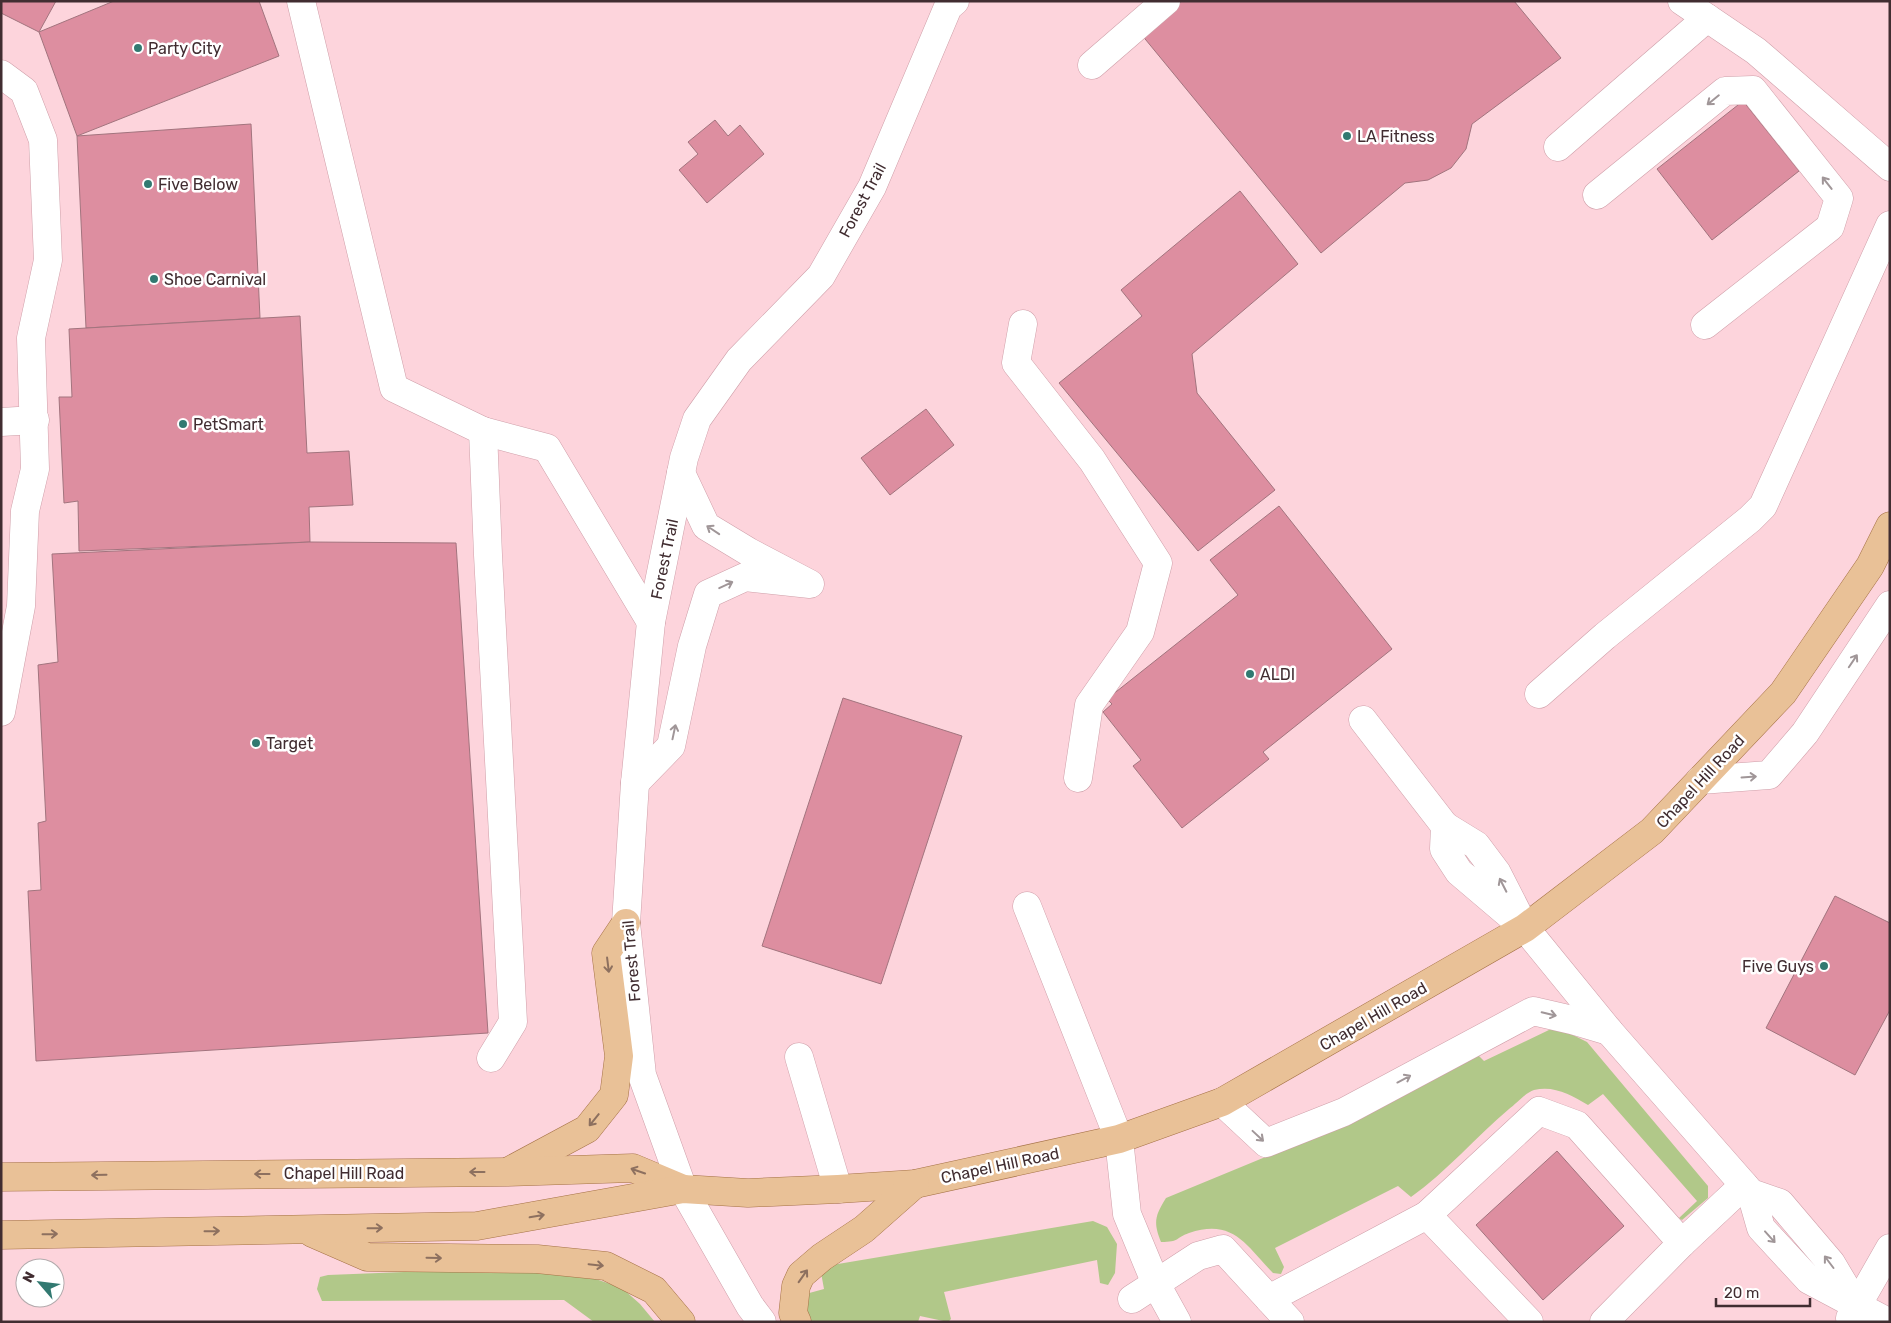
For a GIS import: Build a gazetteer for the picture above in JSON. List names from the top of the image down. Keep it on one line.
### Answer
{"streets":{"main road":["Chapel Hill Road"],"street":["Forest Trail"]},"crossings":[["Forest Trail","Chapel Hill Road"]],"places":["Party City","LA Fitness","Five Below","Shoe Carnival","PetSmart","ALDI","Target","Five Guys"],"scale_bar":"20 m","north":"top left"}
